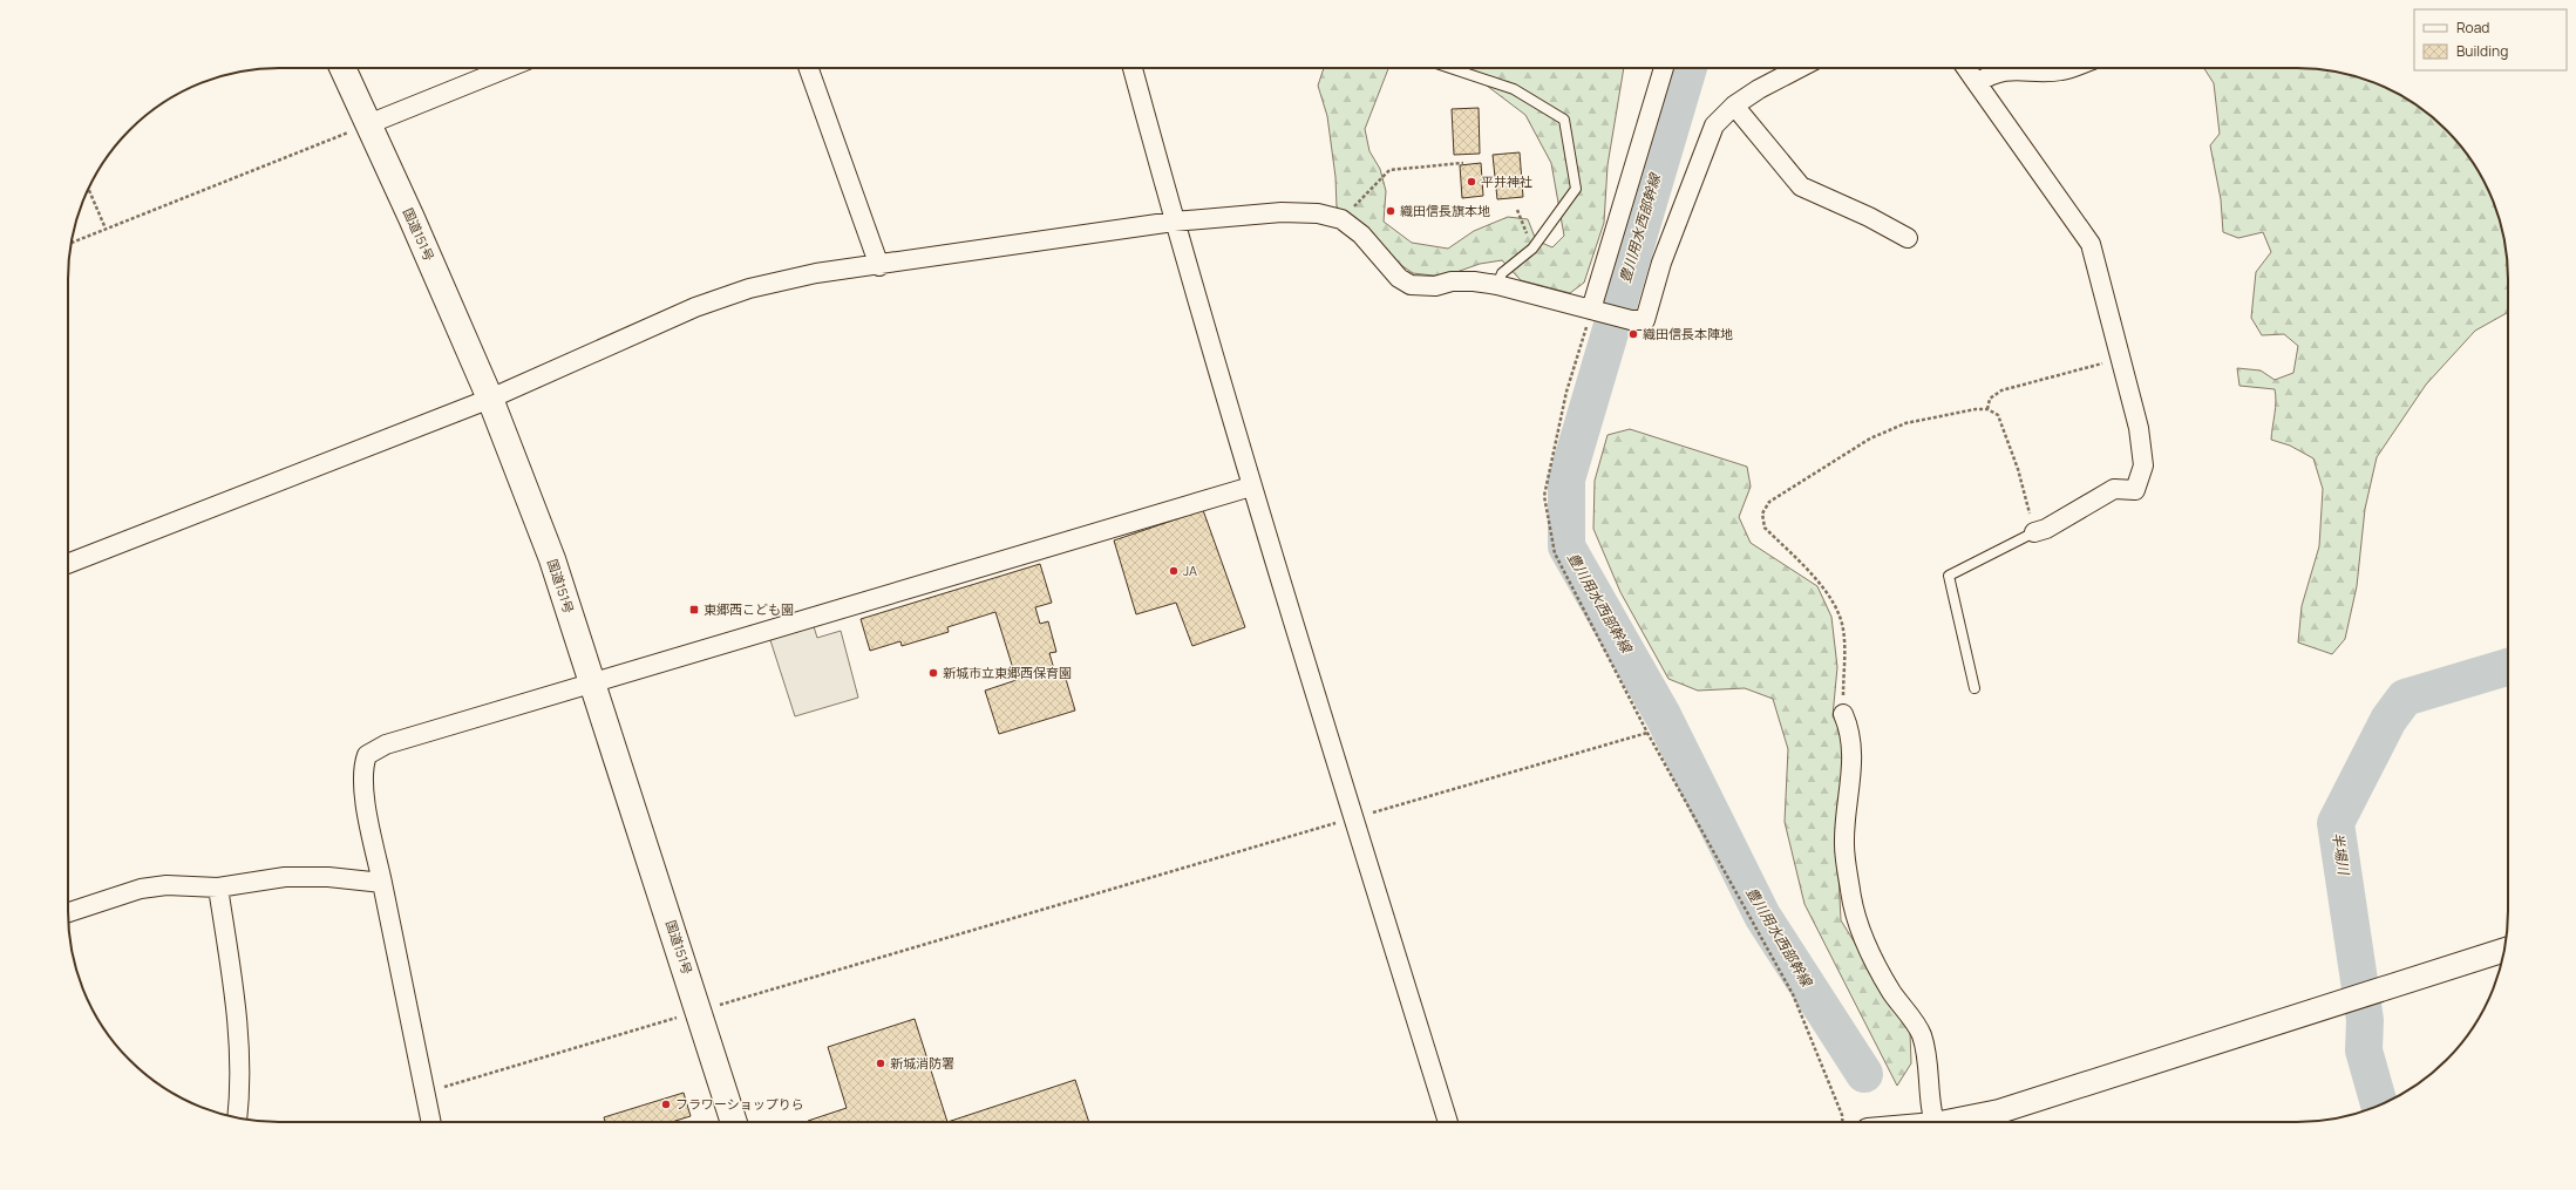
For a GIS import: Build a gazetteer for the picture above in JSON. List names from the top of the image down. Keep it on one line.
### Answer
{"streets":{"highway":["国道151号"]},"water":["豊川用水西部幹線","半場川"],"places":{"other":["平井神社","織田信長旗本地","織田信長本陣地","JA","新城市立東郷西保育園","新城消防署","フラワーショップりら"],"transit":["東郷西こども園"]},"legend":["Road","Building"]}
